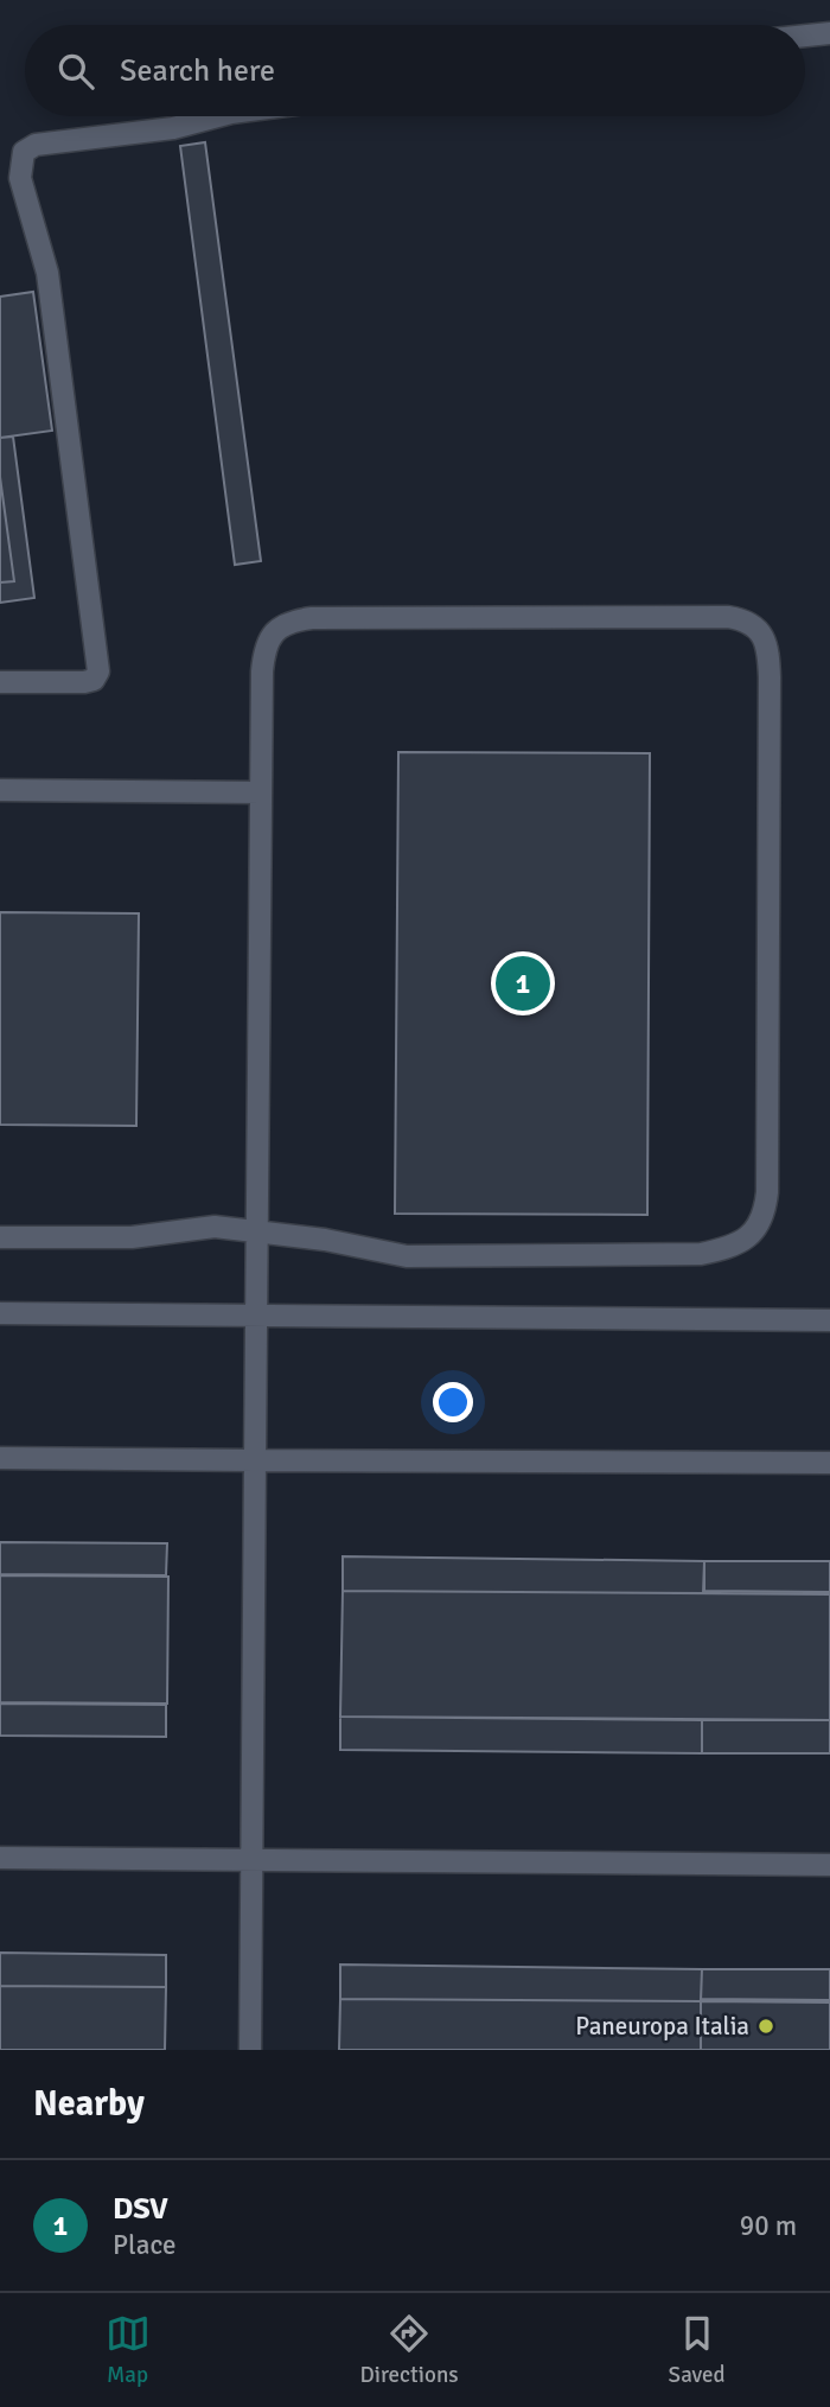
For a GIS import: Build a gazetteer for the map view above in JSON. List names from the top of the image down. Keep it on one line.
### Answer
{"places":["Paneuropa Italia"],"page":{"search":"Search here","pins":"1","heading":"Nearby","list":[{"mark":"1","name":"DSV","note":"Place","value":"90 m"}],"nav":["Map","Directions","Saved"]}}
